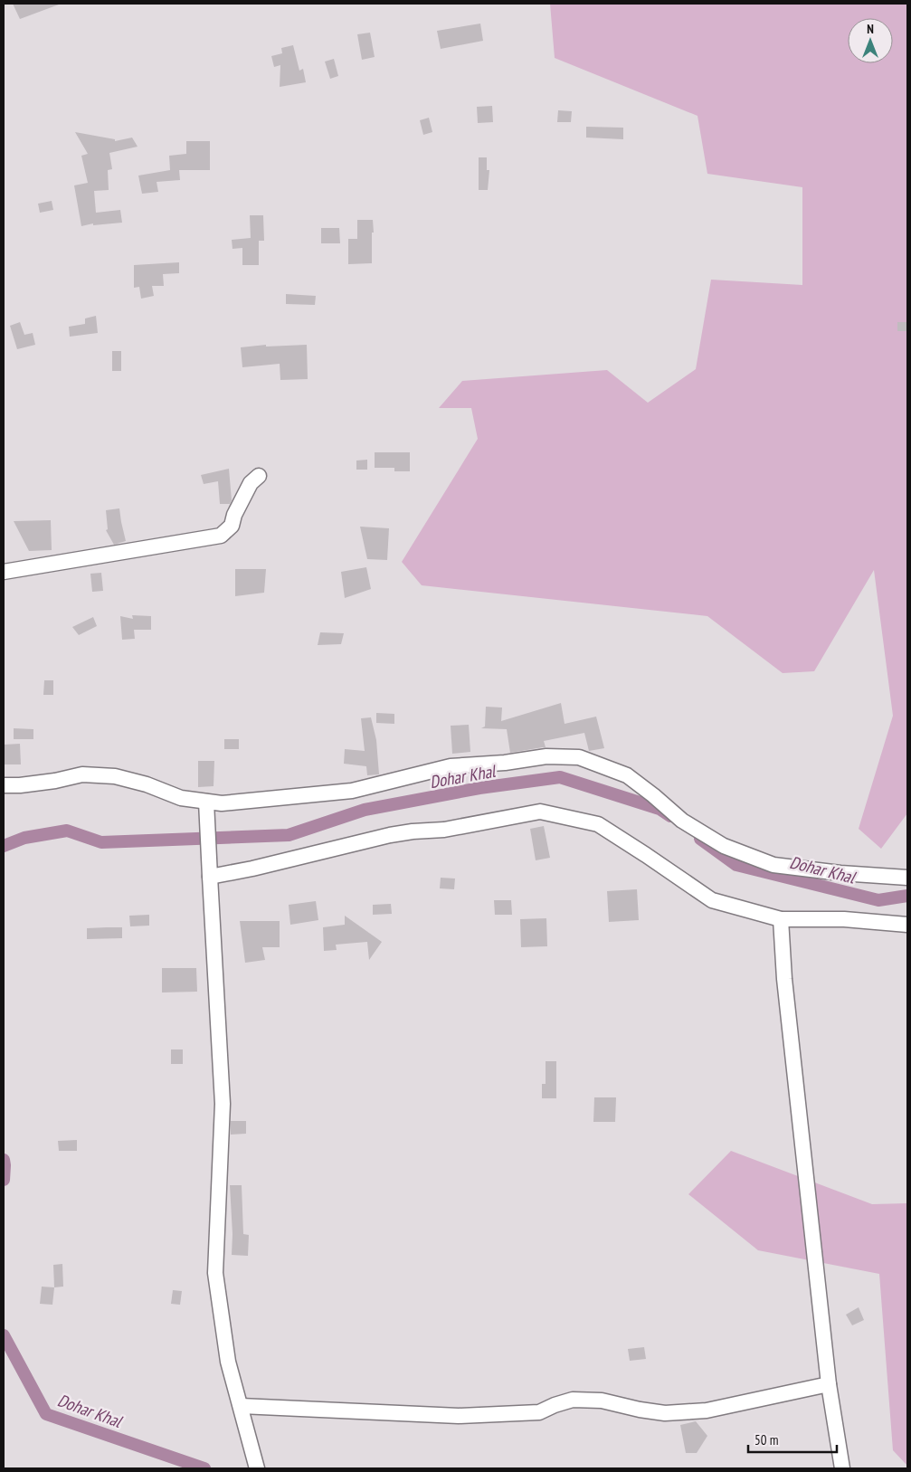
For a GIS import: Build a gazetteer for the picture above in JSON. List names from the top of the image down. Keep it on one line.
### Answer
{"water":["Dohar Khal"],"scale_bar":"50 m","north":"top"}
